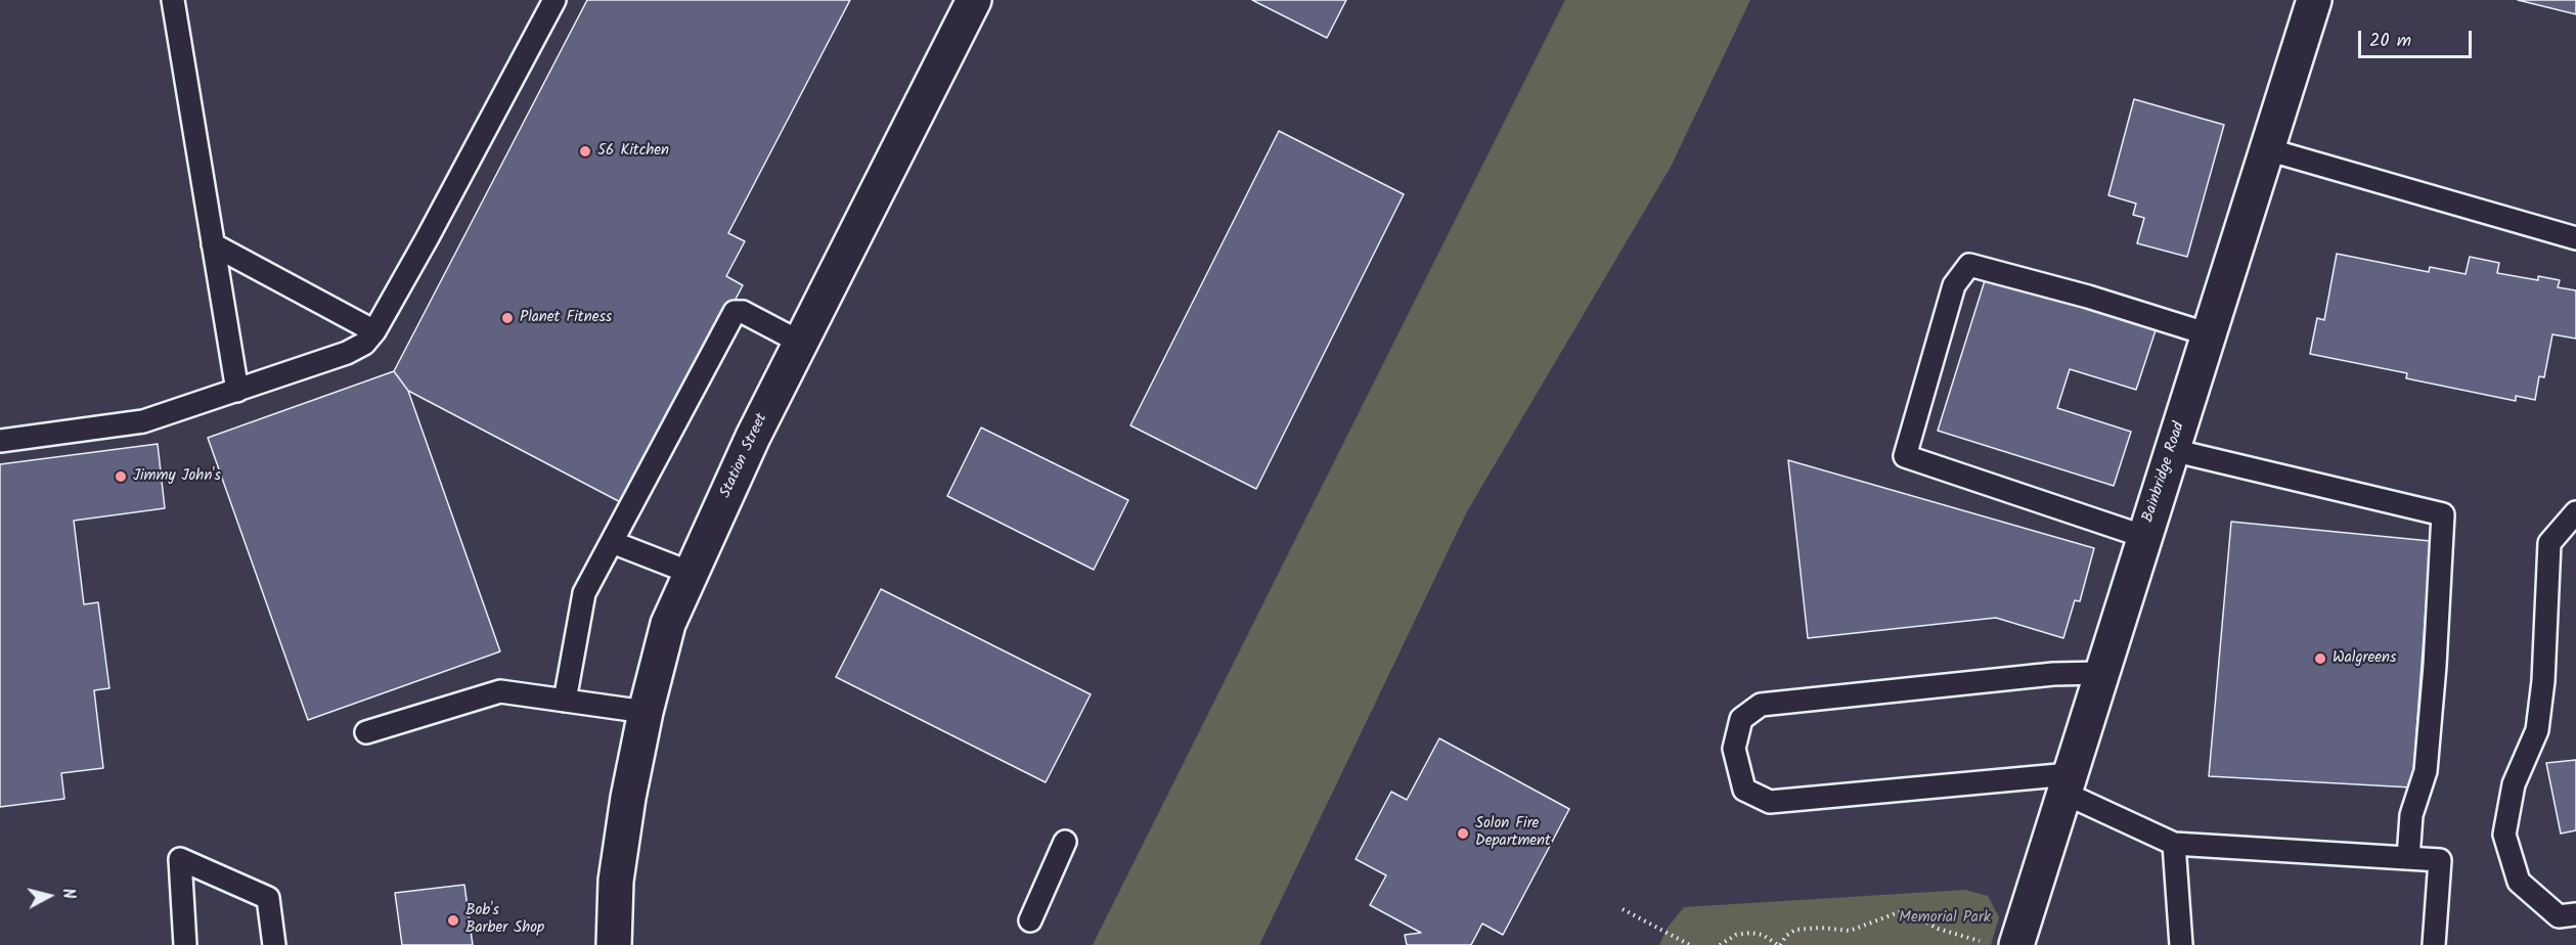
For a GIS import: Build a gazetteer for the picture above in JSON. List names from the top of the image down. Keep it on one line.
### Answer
{"streets":{"street":["Station Street","Bainbridge Road"]},"parks":["Memorial Park"],"places":["56 Kitchen","Planet Fitness","Jimmy John's","Walgreens","Solon Fire Department","Bob's Barber Shop"],"scale_bar":"20 m","north":"right"}
